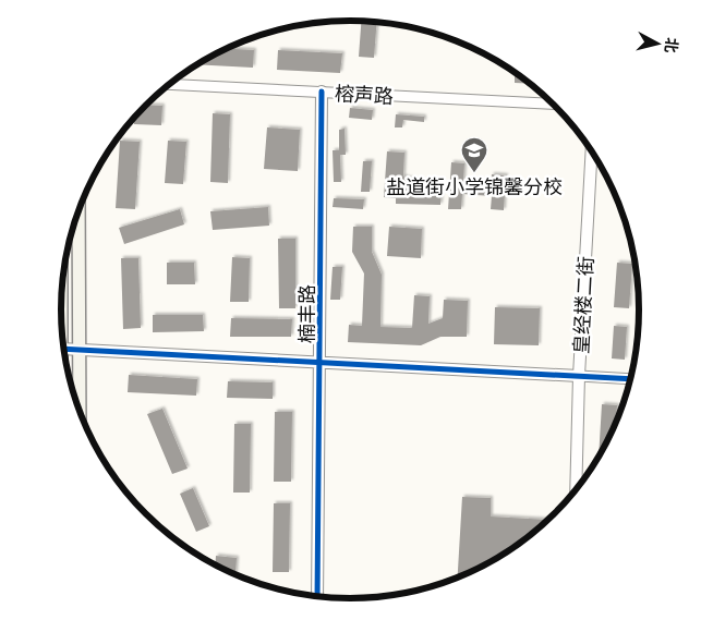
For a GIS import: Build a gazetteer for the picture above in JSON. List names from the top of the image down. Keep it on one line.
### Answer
{"streets":{"street":["榕声路","皇经楼二街","楠丰路"]},"crossings":[["榕声路","楠丰路"]],"places":{"school or university":["盐道街小学锦馨分校"]},"north":"right"}
